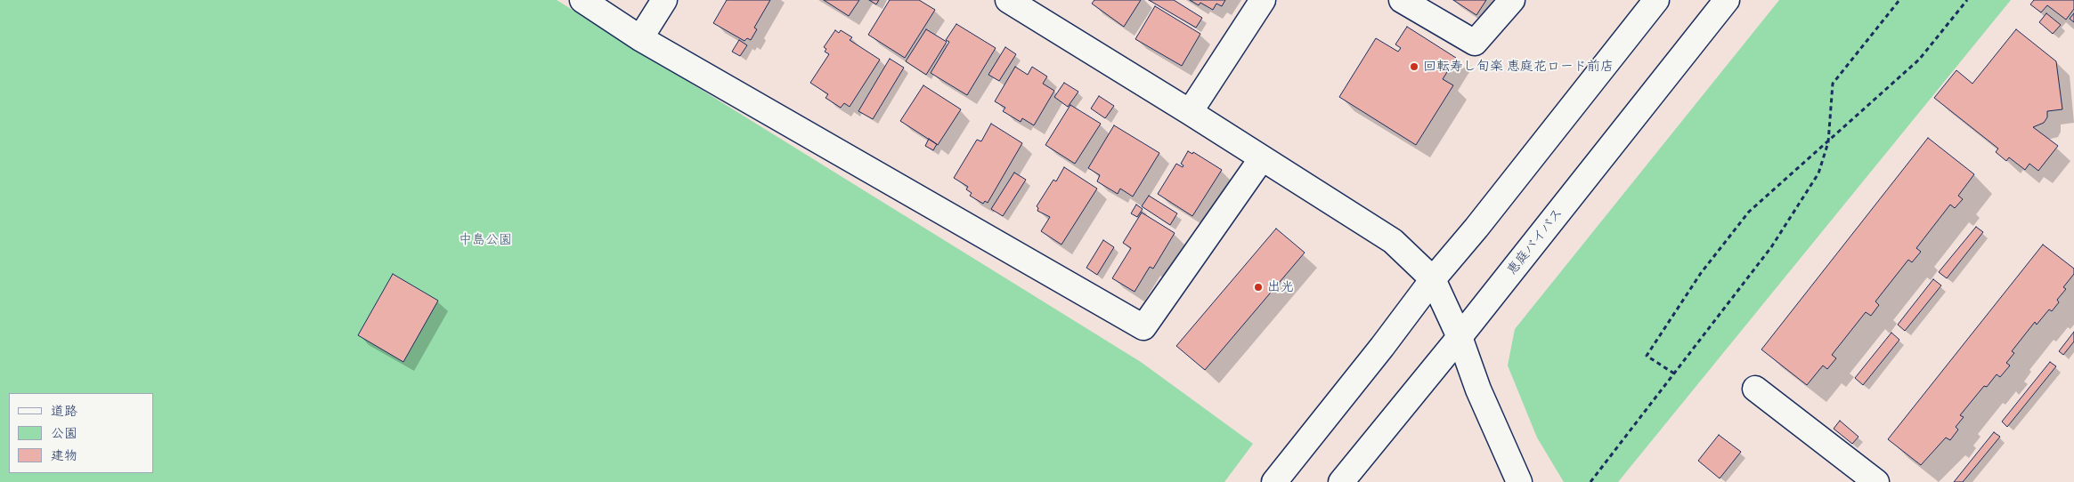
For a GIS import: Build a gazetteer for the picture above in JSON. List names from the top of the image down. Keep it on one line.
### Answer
{"streets":{"main road":["恵庭バイパス"]},"parks":["中島公園"],"places":["回転寿し旬楽 恵庭花ロード前店","出光"],"legend":["道路","公園","建物"]}
